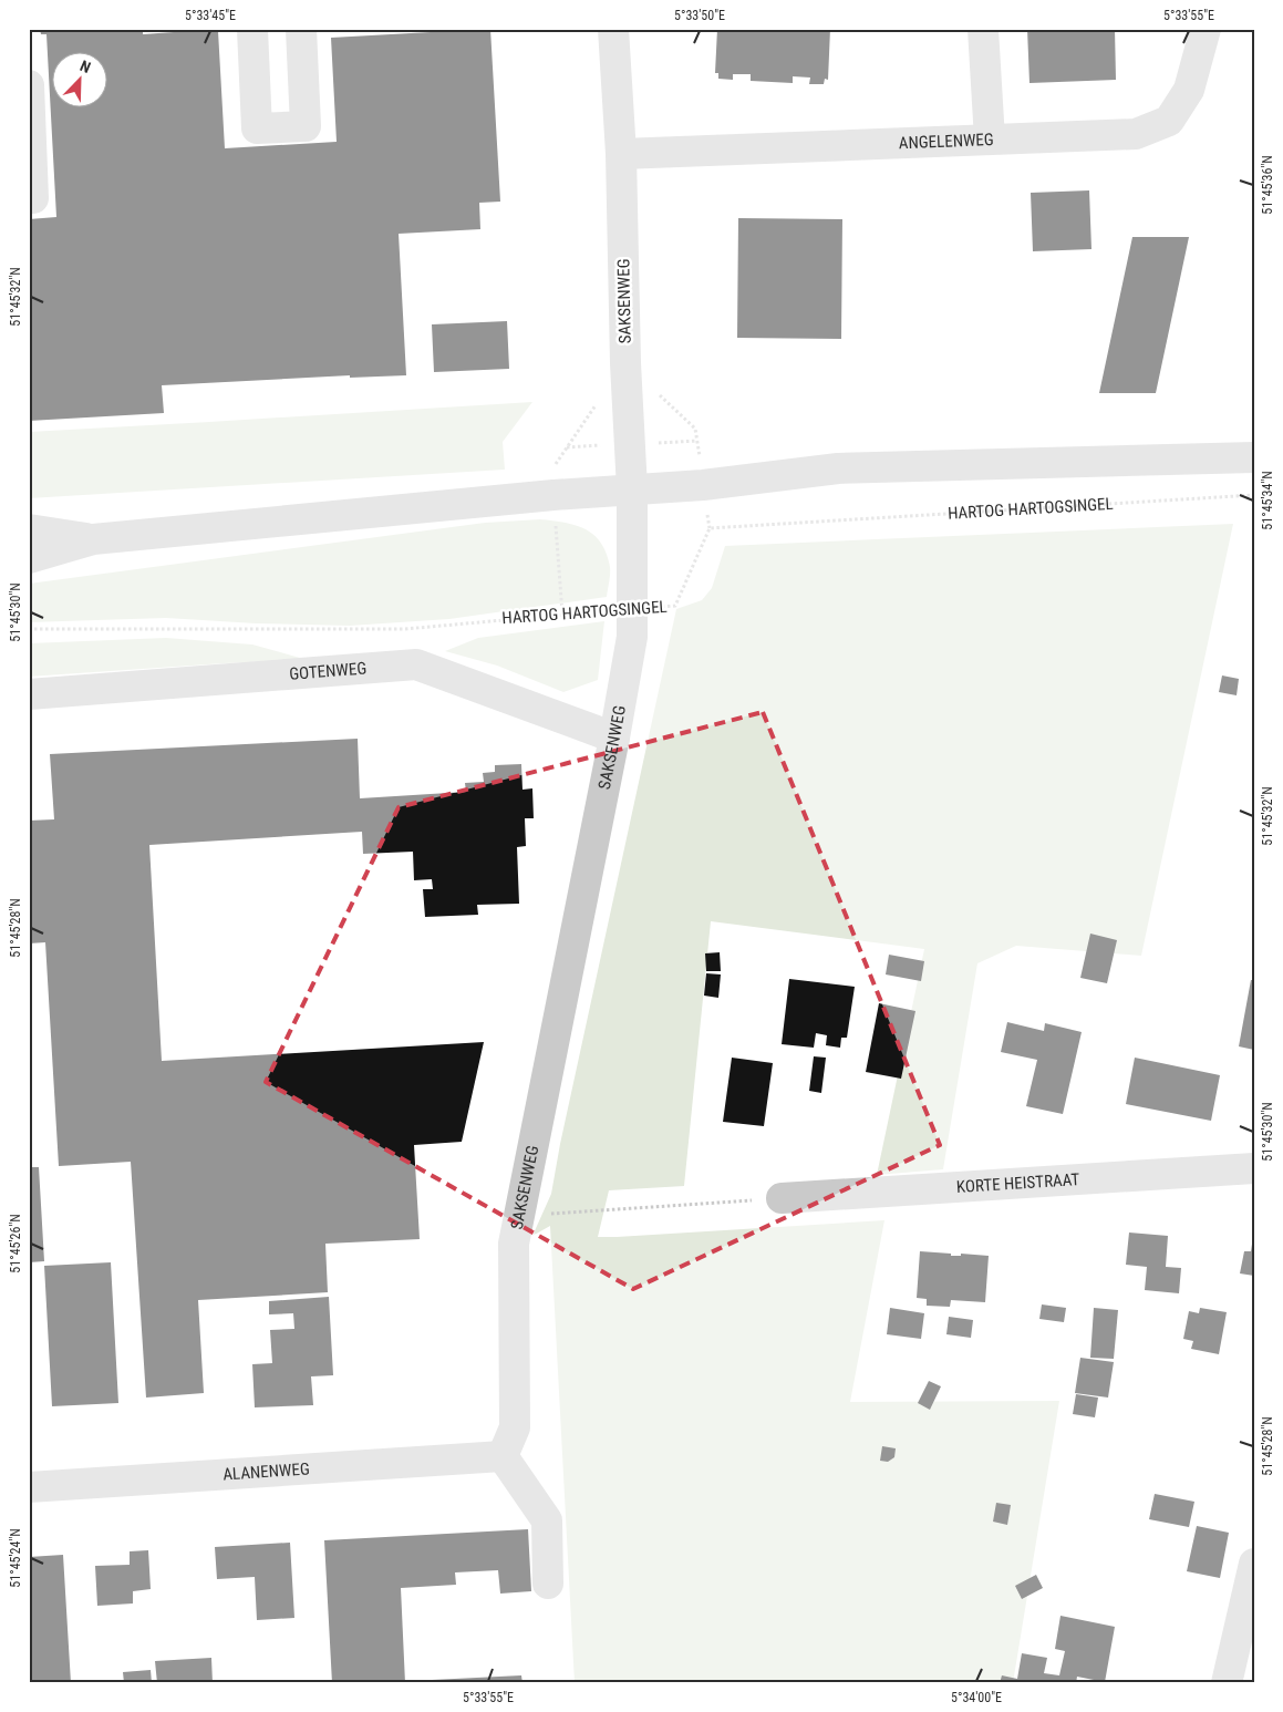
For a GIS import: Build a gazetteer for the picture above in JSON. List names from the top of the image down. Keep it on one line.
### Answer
{"streets":{"street":["ANGELENWEG","SAKSENWEG","GOTENWEG","KORTE HEISTRAAT","ALANENWEG"],"path":["HARTOG HARTOGSINGEL"]},"crossings":[["ANGELENWEG","SAKSENWEG"],["SAKSENWEG","HARTOG HARTOGSINGEL"],["SAKSENWEG","GOTENWEG"],["SAKSENWEG","ALANENWEG"]],"north":"top right","coordinates":["5°33'45\"E","5°33'50\"E","5°33'55\"E","51°45'36\"N","51°45'32\"N","51°45'34\"N","51°45'30\"N","51°45'28\"N","51°45'26\"N","51°45'24\"N","5°34'00\"E"]}
